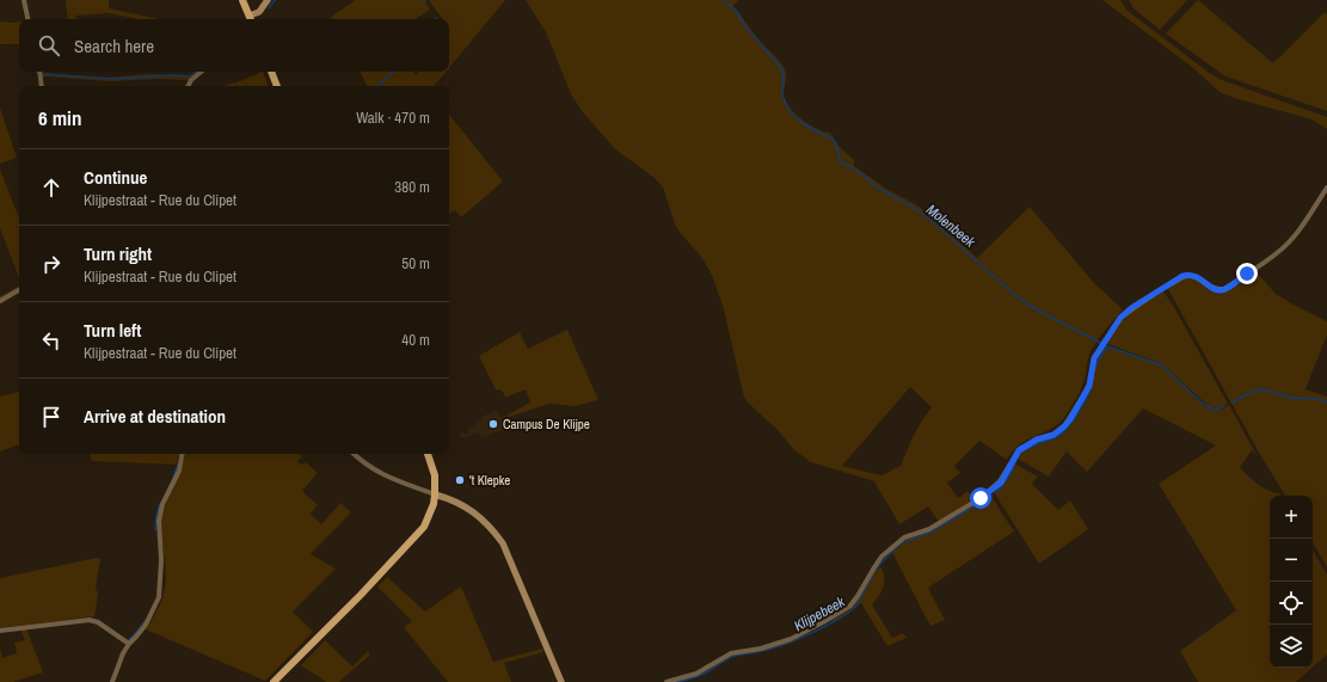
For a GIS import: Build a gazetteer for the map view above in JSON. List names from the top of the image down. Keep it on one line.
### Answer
{"water":["Molenbeek","Klijpebeek"],"places":["Campus De Klijpe","'t Klepke"],"page":{"search":"Search here","heading":["6 min","Walk · 470 m"],"list":[["Continue","Klijpestraat - Rue du Clipet","380 m"],["Turn right","Klijpestraat - Rue du Clipet","50 m"],["Turn left","Klijpestraat - Rue du Clipet","40 m"],"Arrive at destination"],"map_buttons":["+","−"]}}
